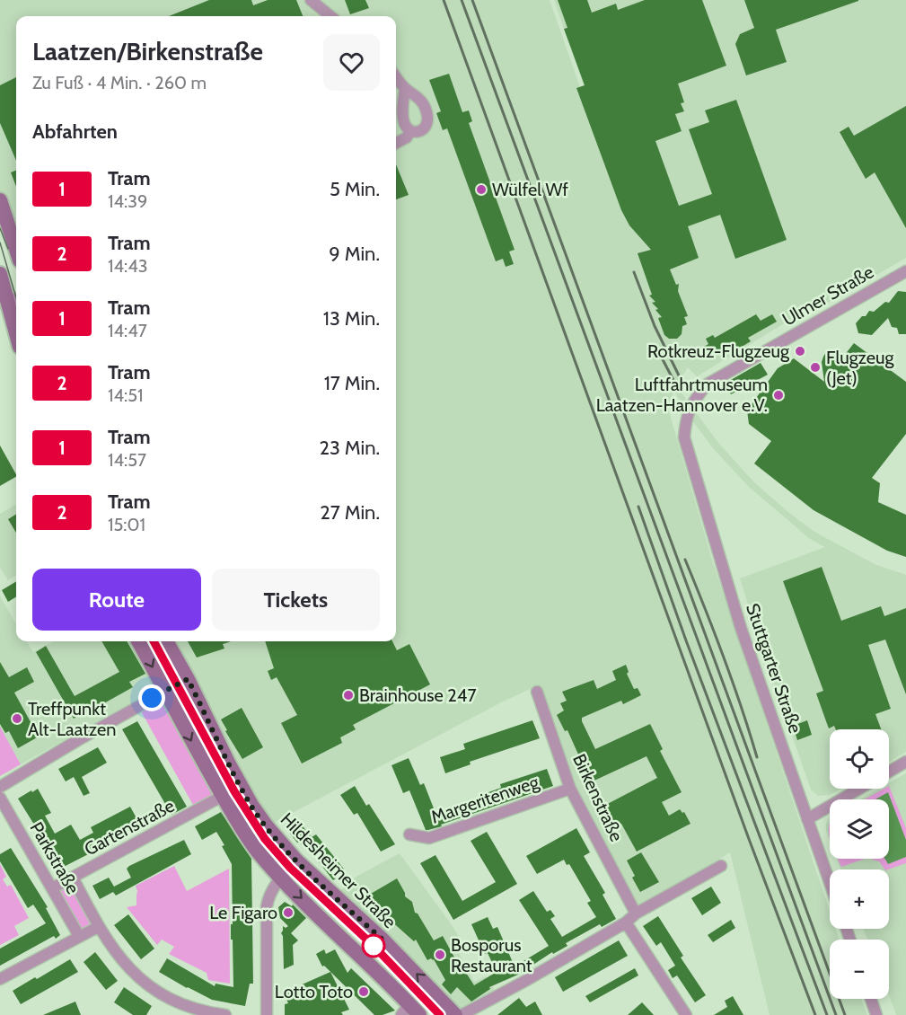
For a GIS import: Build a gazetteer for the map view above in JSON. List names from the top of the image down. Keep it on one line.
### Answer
{"streets":{"main road":["Hildesheimer Straße"],"street":["Ulmer Straße","Stuttgarter Straße","Birkenstraße","Margeritenweg","Gartenstraße","Parkstraße"]},"crossings":[["Ulmer Straße","Stuttgarter Straße"],["Birkenstraße","Margeritenweg"],["Gartenstraße","Parkstraße"]],"places":["Wülfel Wf","Rotkreuz-Flugzeug","Flugzeug (Jet)","Luftfahrtmuseum Laatzen-Hannover e.V.","Brainhouse 247","Treffpunkt Alt-Laatzen","Le Figaro","Bosporus Restaurant","Lotto Toto"],"lines":["tram line 1"],"page":{"heading":[["Laatzen/Birkenstraße","Zu Fuß · 4 Min. · 260 m"],"Abfahrten"],"list":[{"mark":"1","name":"Tram","note":"14:39","value":"5 Min."},{"mark":"2","name":"Tram","note":"14:43","value":"9 Min."},{"mark":"1","name":"Tram","note":"14:47","value":"13 Min."},{"mark":"2","name":"Tram","note":"14:51","value":"17 Min."},{"mark":"1","name":"Tram","note":"14:57","value":"23 Min."},{"mark":"2","name":"Tram","note":"15:01","value":"27 Min."}],"buttons":["Route","Tickets"],"map_buttons":["+","−"]}}
